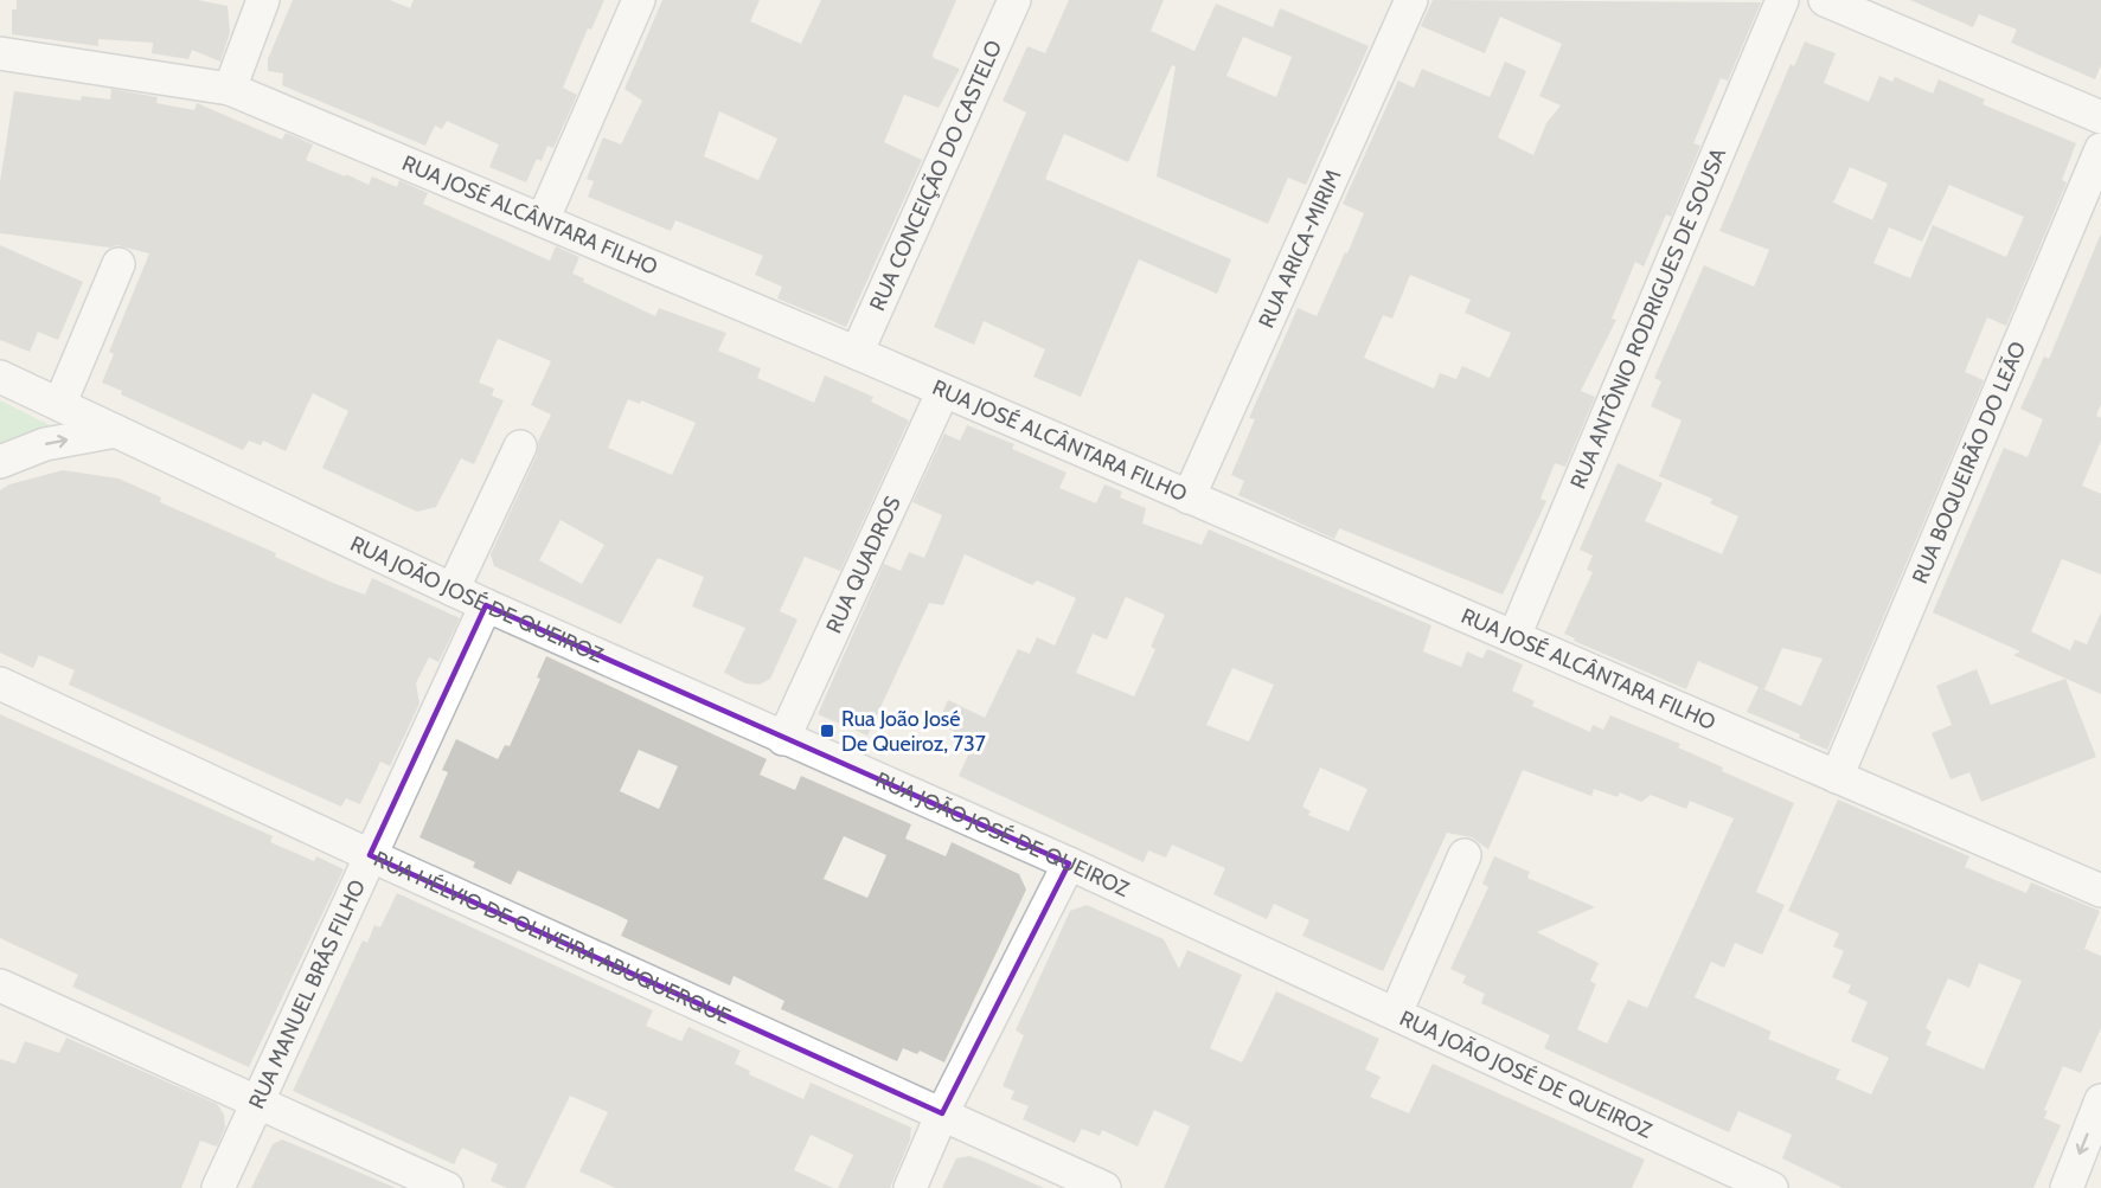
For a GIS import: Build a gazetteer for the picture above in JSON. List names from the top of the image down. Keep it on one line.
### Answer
{"streets":{"street":["RUA CONCEIÇÃO DO CASTELO","RUA JOSÉ ALCÂNTARA FILHO","RUA ARICA-MIRIM","RUA ANTÔNIO RODRIGUES DE SOUSA","RUA BOQUEIRÃO DO LEÃO","RUA QUADROS","RUA JOÃO JOSÉ DE QUEIROZ","RUA HÉLVIO DE OLIVEIRA ABUQUERQUE","RUA MANUEL BRÁS FILHO"]},"crossings":[["RUA CONCEIÇÃO DO CASTELO","RUA JOSÉ ALCÂNTARA FILHO"],["RUA JOSÉ ALCÂNTARA FILHO","RUA ARICA-MIRIM"],["RUA JOSÉ ALCÂNTARA FILHO","RUA ANTÔNIO RODRIGUES DE SOUSA"],["RUA JOSÉ ALCÂNTARA FILHO","RUA BOQUEIRÃO DO LEÃO"],["RUA JOSÉ ALCÂNTARA FILHO","RUA QUADROS"],["RUA QUADROS","RUA JOÃO JOSÉ DE QUEIROZ"],["RUA JOÃO JOSÉ DE QUEIROZ","RUA MANUEL BRÁS FILHO"],["RUA HÉLVIO DE OLIVEIRA ABUQUERQUE","RUA MANUEL BRÁS FILHO"]],"places":{"transit":["Rua João José De Queiroz, 737"]}}
